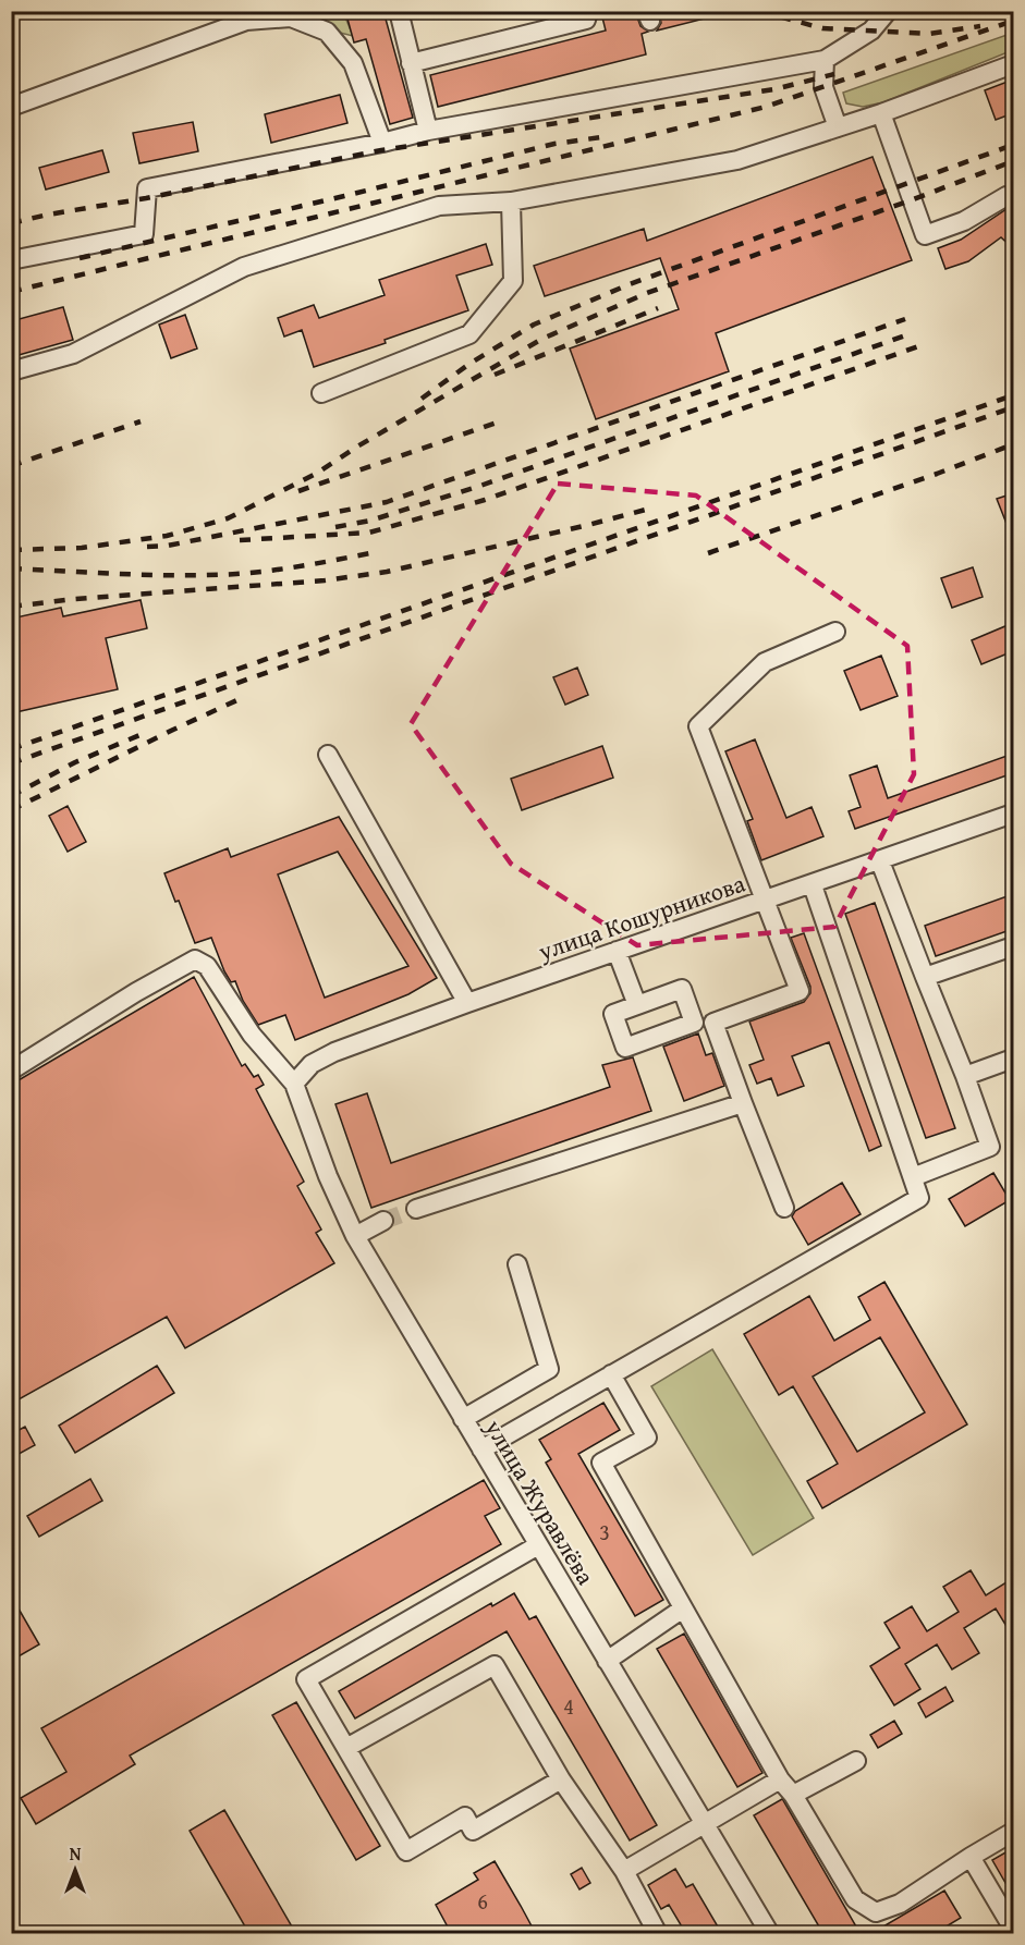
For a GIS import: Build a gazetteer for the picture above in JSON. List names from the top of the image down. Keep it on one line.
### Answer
{"streets":{"street":["улица Кошурникова","улица Журавлёва"]},"crossings":[["улица Кошурникова","улица Журавлёва"]],"house_numbers":["3","4","6"],"north":"top"}
